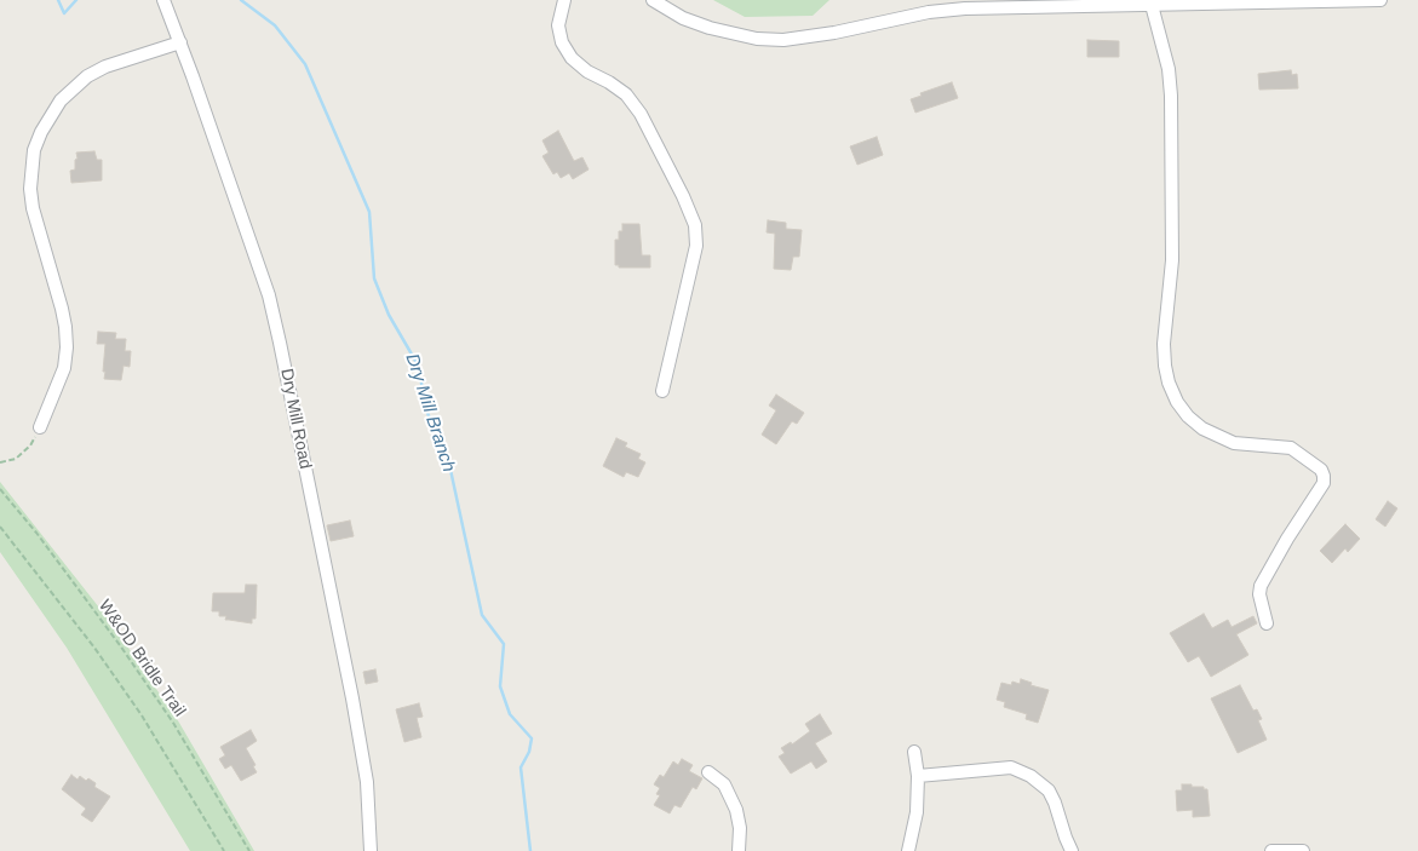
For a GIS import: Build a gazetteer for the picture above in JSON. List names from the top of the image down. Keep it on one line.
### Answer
{"streets":{"street":["Dry Mill Road"],"path":["W&OD Bridle Trail"]},"water":["Dry Mill Branch"]}
